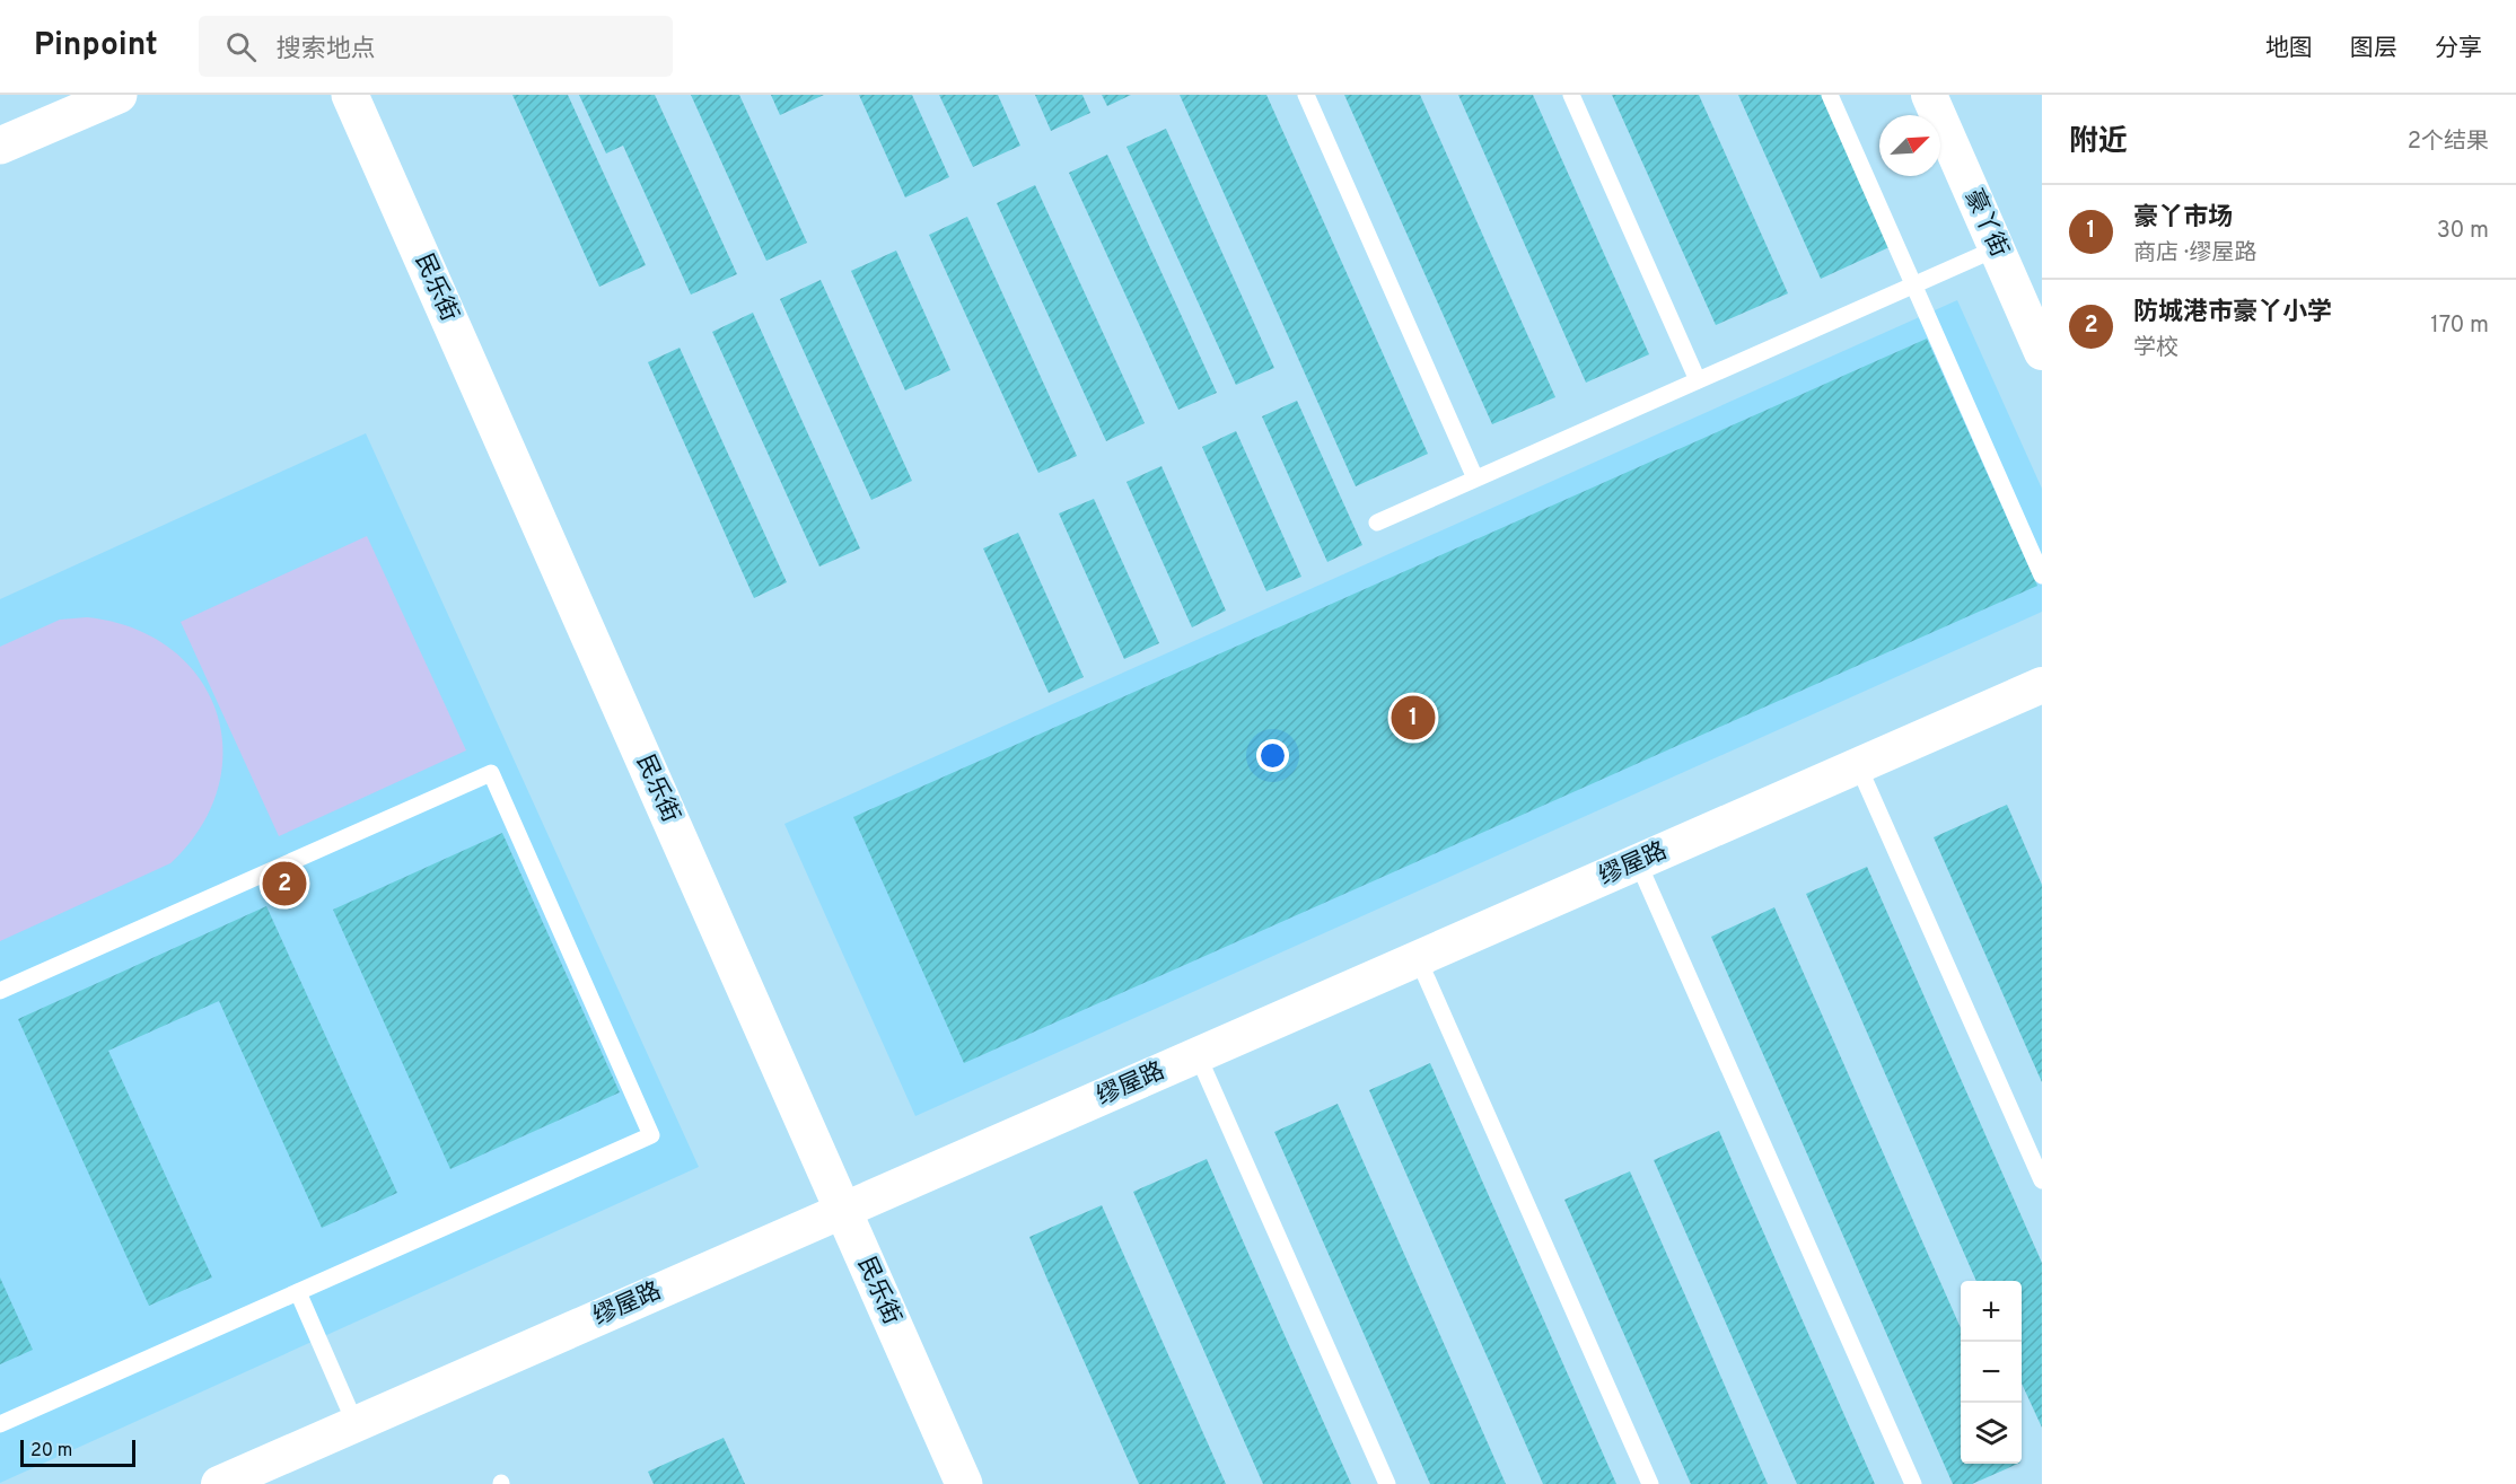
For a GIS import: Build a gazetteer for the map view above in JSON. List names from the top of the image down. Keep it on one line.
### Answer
{"streets":{"street":["豪丫街","民乐街","缪屋路"]},"crossings":[["民乐街","缪屋路"]],"scale_bar":"20 m","north":"top right","page":{"header":"Pinpoint","search":"搜索地点","nav":["地图","图层","分享"],"heading":["附近","2个结果"],"list":[{"mark":"1","name":"豪丫市场","note":"商店 · 缪屋路","value":"30 m"},{"mark":"2","name":"防城港市豪丫小学","note":"学校","value":"170 m"}],"pins":["1","2"],"map_buttons":["+","−"],"scale":"20 m"}}
